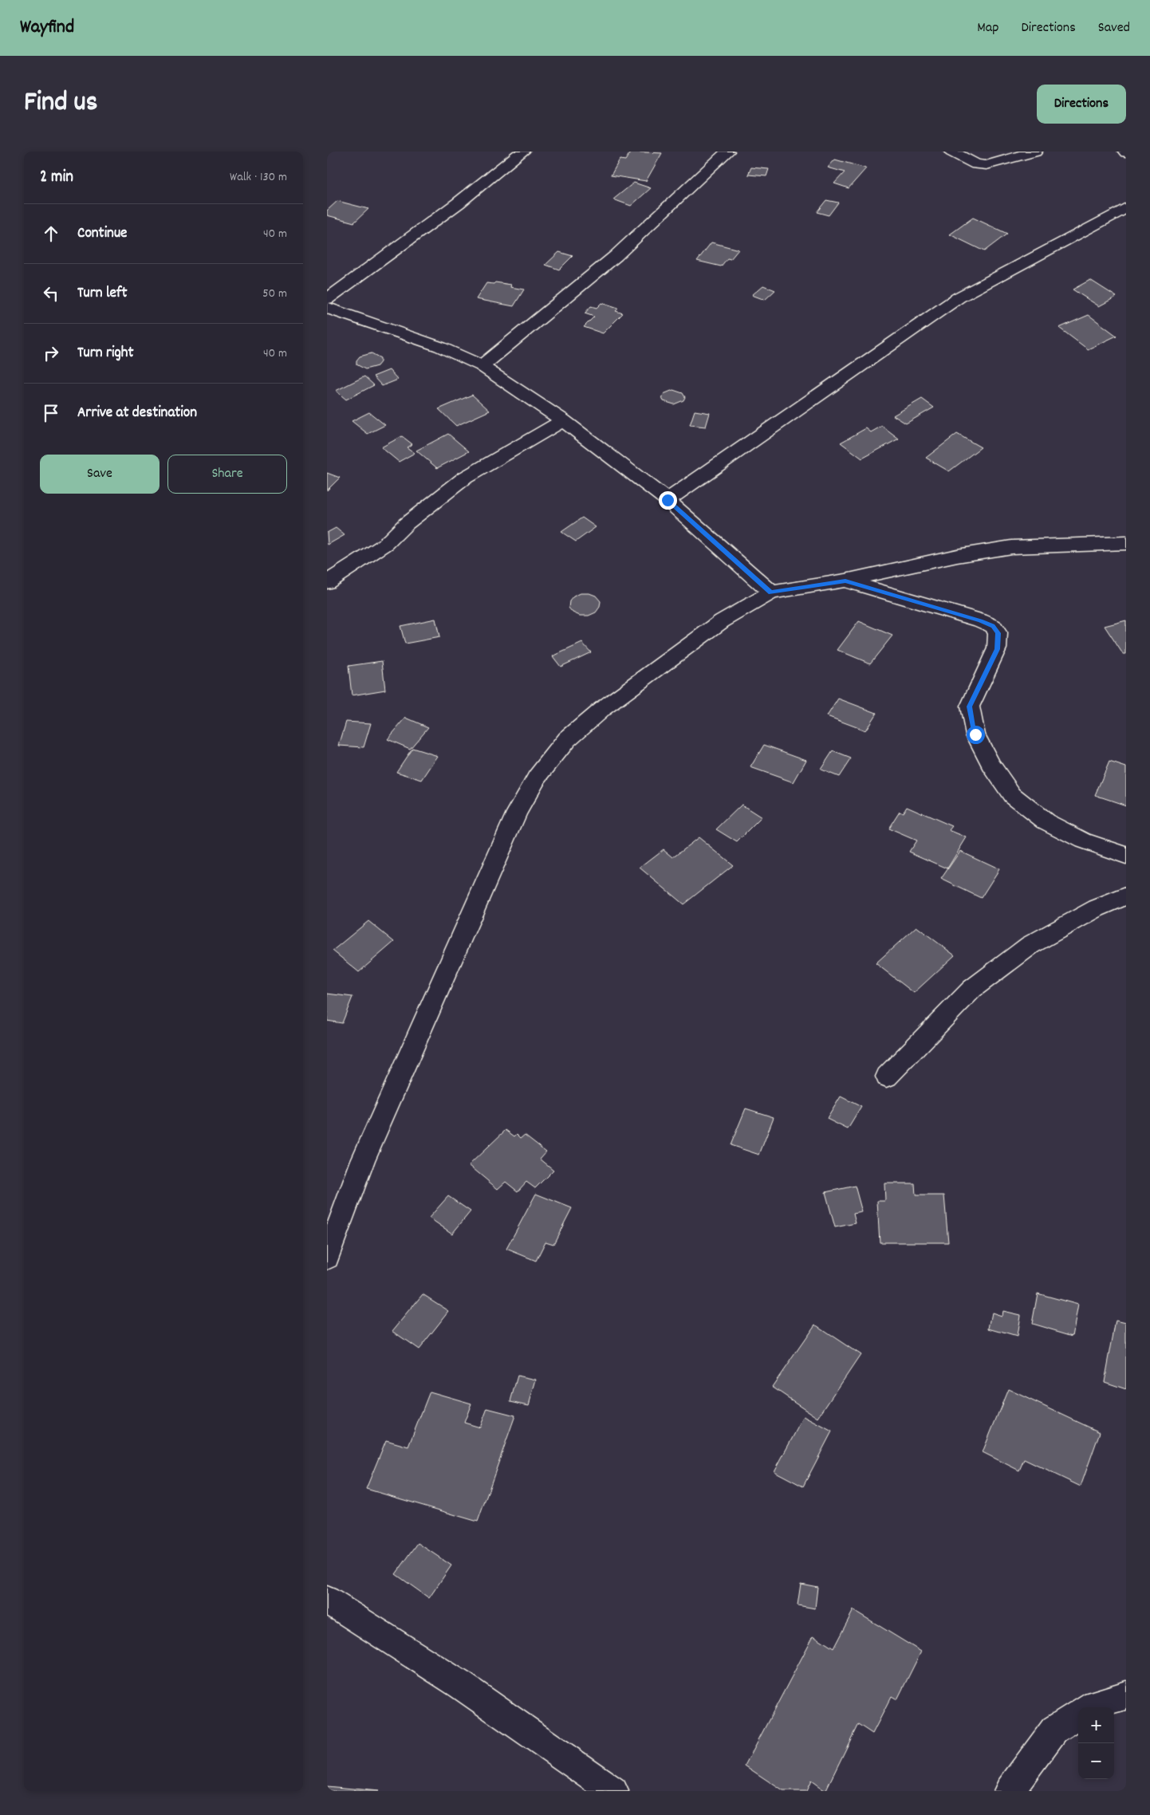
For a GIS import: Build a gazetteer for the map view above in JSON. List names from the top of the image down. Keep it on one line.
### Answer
{"page":{"header":"Wayfind","nav":["Map","Directions","Saved"],"title":"Find us","buttons":["Directions",["Save","Share"]],"heading":["2 min","Walk · 130 m"],"list":[["Continue","40 m"],["Turn left","50 m"],["Turn right","40 m"],"Arrive at destination"],"map_buttons":["+","−"]}}
